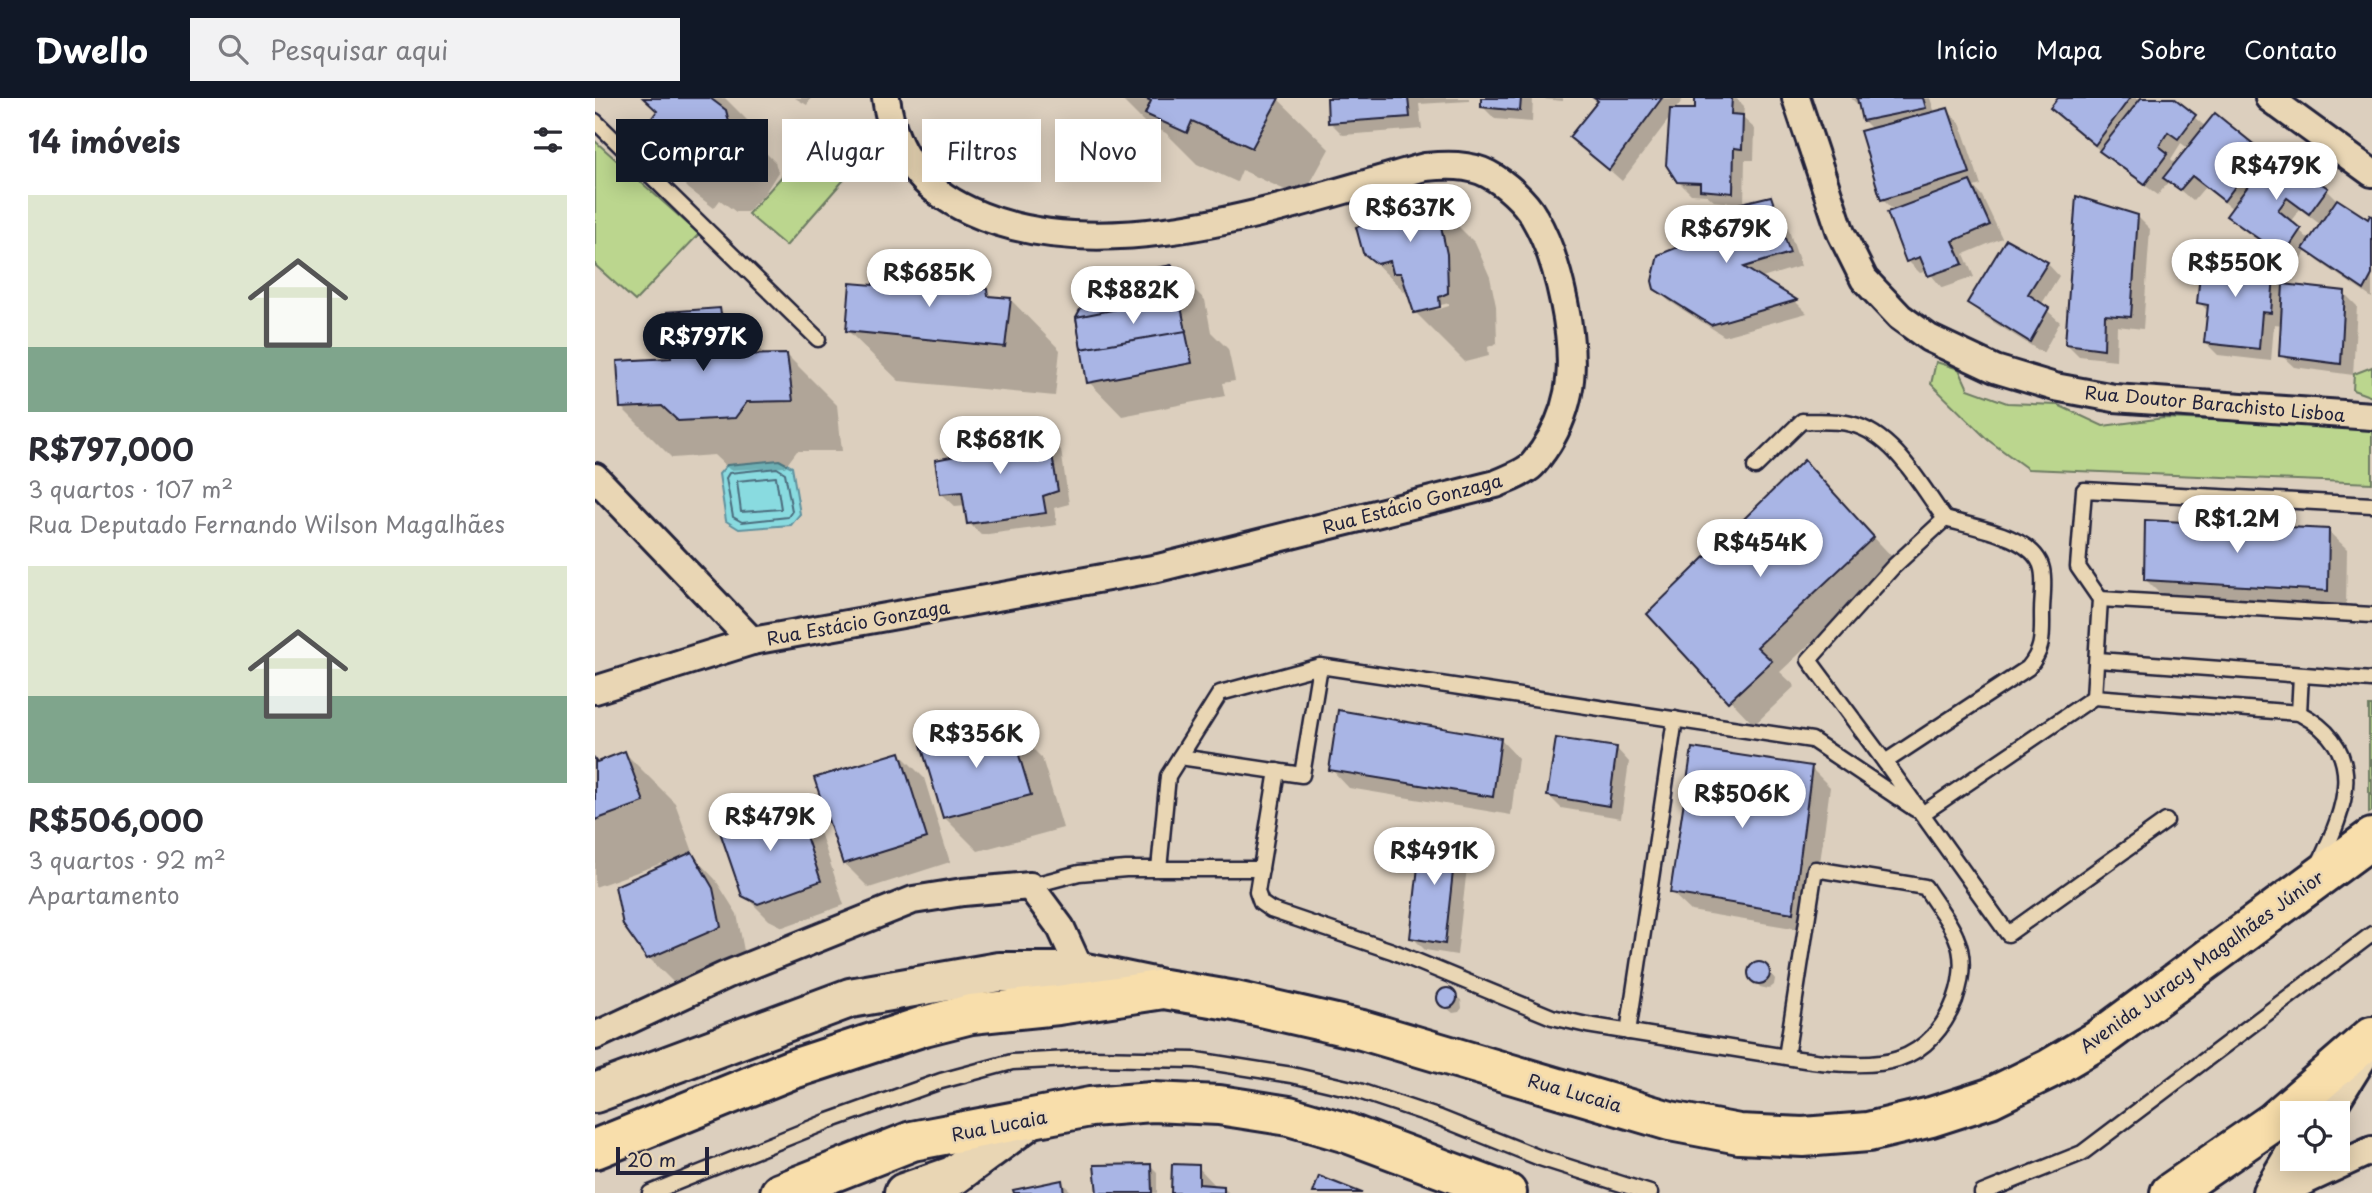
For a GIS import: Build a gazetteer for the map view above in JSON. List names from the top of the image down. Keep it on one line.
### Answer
{"streets":{"main road":["Avenida Juracy Magalhães Júnior","Rua Lucaia"],"street":["Rua Doutor Barachisto Lisboa","Rua Estácio Gonzaga"]},"crossings":[["Avenida Juracy Magalhães Júnior","Rua Lucaia"]],"scale_bar":"20 m","page":{"header":"Dwello","search":"Pesquisar aqui","nav":["Início","Mapa","Sobre","Contato"],"heading":"14 imóveis","chip":["Comprar","Alugar","Filtros","Novo"],"price":["R$479K","R$637K","R$679K","R$550K","R$685K","R$882K","R$797K","R$681K","R$1.2M","R$454K","R$356K","R$506K","R$479K","R$491K"],"list":[{"name":"R$797,000","note":"3 quartos · 107 m² · Rua Deputado Fernando Wilson Magalhães"},{"name":"R$506,000","note":"3 quartos · 92 m² · Apartamento"}],"scale":"20 m"}}
